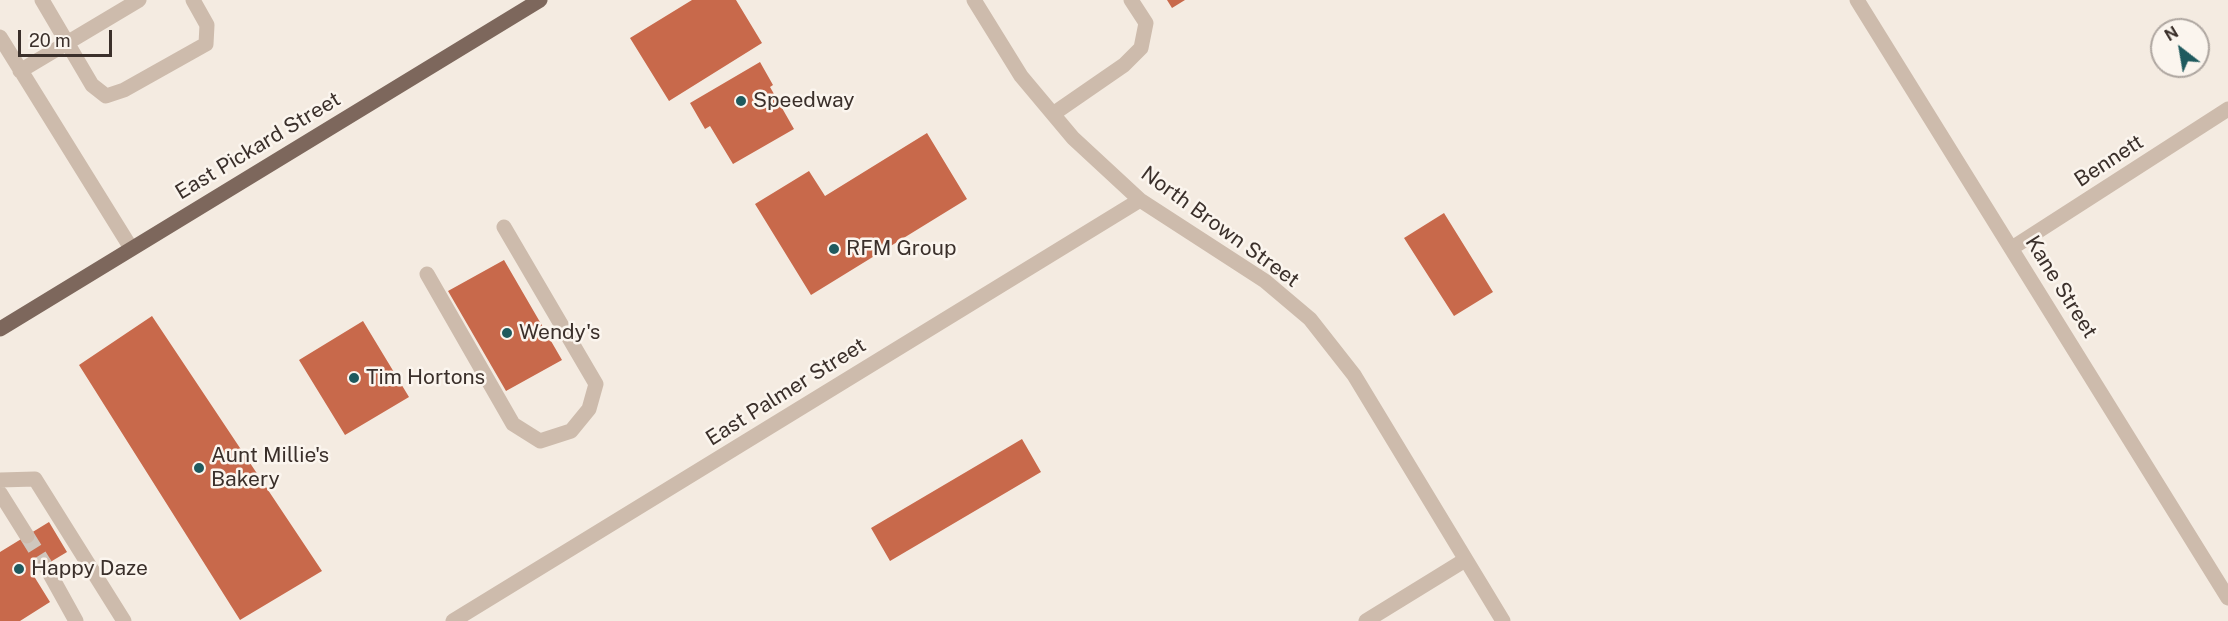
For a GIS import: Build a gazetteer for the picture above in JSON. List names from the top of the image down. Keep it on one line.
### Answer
{"streets":{"main road":["East Pickard Street"],"street":["Bennett","North Brown Street","Kane Street","East Palmer Street"]},"crossings":[["Bennett","Kane Street"],["North Brown Street","East Palmer Street"]],"places":["Speedway","RFM Group","Wendy's","Tim Hortons","Aunt Millie's Bakery","Happy Daze"],"scale_bar":"20 m","north":"top left"}
